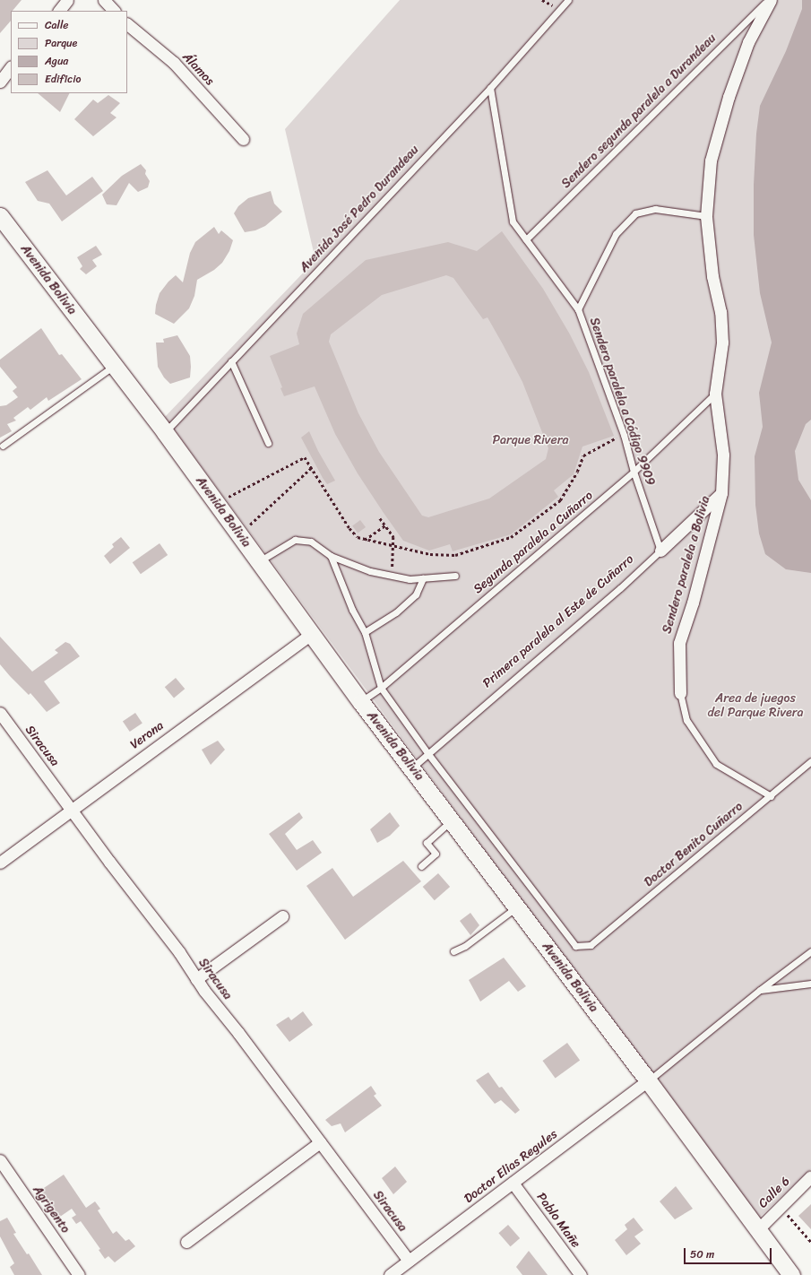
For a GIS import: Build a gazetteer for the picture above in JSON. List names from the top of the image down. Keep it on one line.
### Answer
{"streets":{"street":["Álamos","Avenida Bolivia","Sendero paralela a Bolivia","Primera paralela al Este de Cuñarro","Verona","Siracusa","Doctor Elias Regules","Calle 6","Agrigento","Pablo Mañe"],"lane":["Sendero segunda paralela a Durandeau","Avenida José Pedro Durandeau","Sendero paralela a Código 9909","Segunda paralela a Cuñarro","Doctor Benito Cuñarro"]},"crossings":[["Sendero segunda paralela a Durandeau","Sendero paralela a Código 9909"],["Avenida José Pedro Durandeau","Avenida Bolivia"],["Avenida José Pedro Durandeau","Sendero paralela a Código 9909"],["Avenida Bolivia","Segunda paralela a Cuñarro"],["Avenida Bolivia","Primera paralela al Este de Cuñarro"],["Avenida Bolivia","Verona"],["Avenida Bolivia","Doctor Elias Regules"],["Avenida Bolivia","Calle 6"],["Sendero paralela a Código 9909","Segunda paralela a Cuñarro"],["Sendero paralela a Código 9909","Primera paralela al Este de Cuñarro"],["Segunda paralela a Cuñarro","Sendero paralela a Bolivia"],["Sendero paralela a Bolivia","Primera paralela al Este de Cuñarro"],["Sendero paralela a Bolivia","Doctor Benito Cuñarro"],["Primera paralela al Este de Cuñarro","Doctor Benito Cuñarro"],["Verona","Siracusa"],["Siracusa","Doctor Elias Regules"],["Doctor Elias Regules","Pablo Mañe"]],"parks":["Parque Rivera","Area de juegos del Parque Rivera"],"legend":["Calle","Parque","Agua","Edificio"],"scale_bar":"50 m"}
